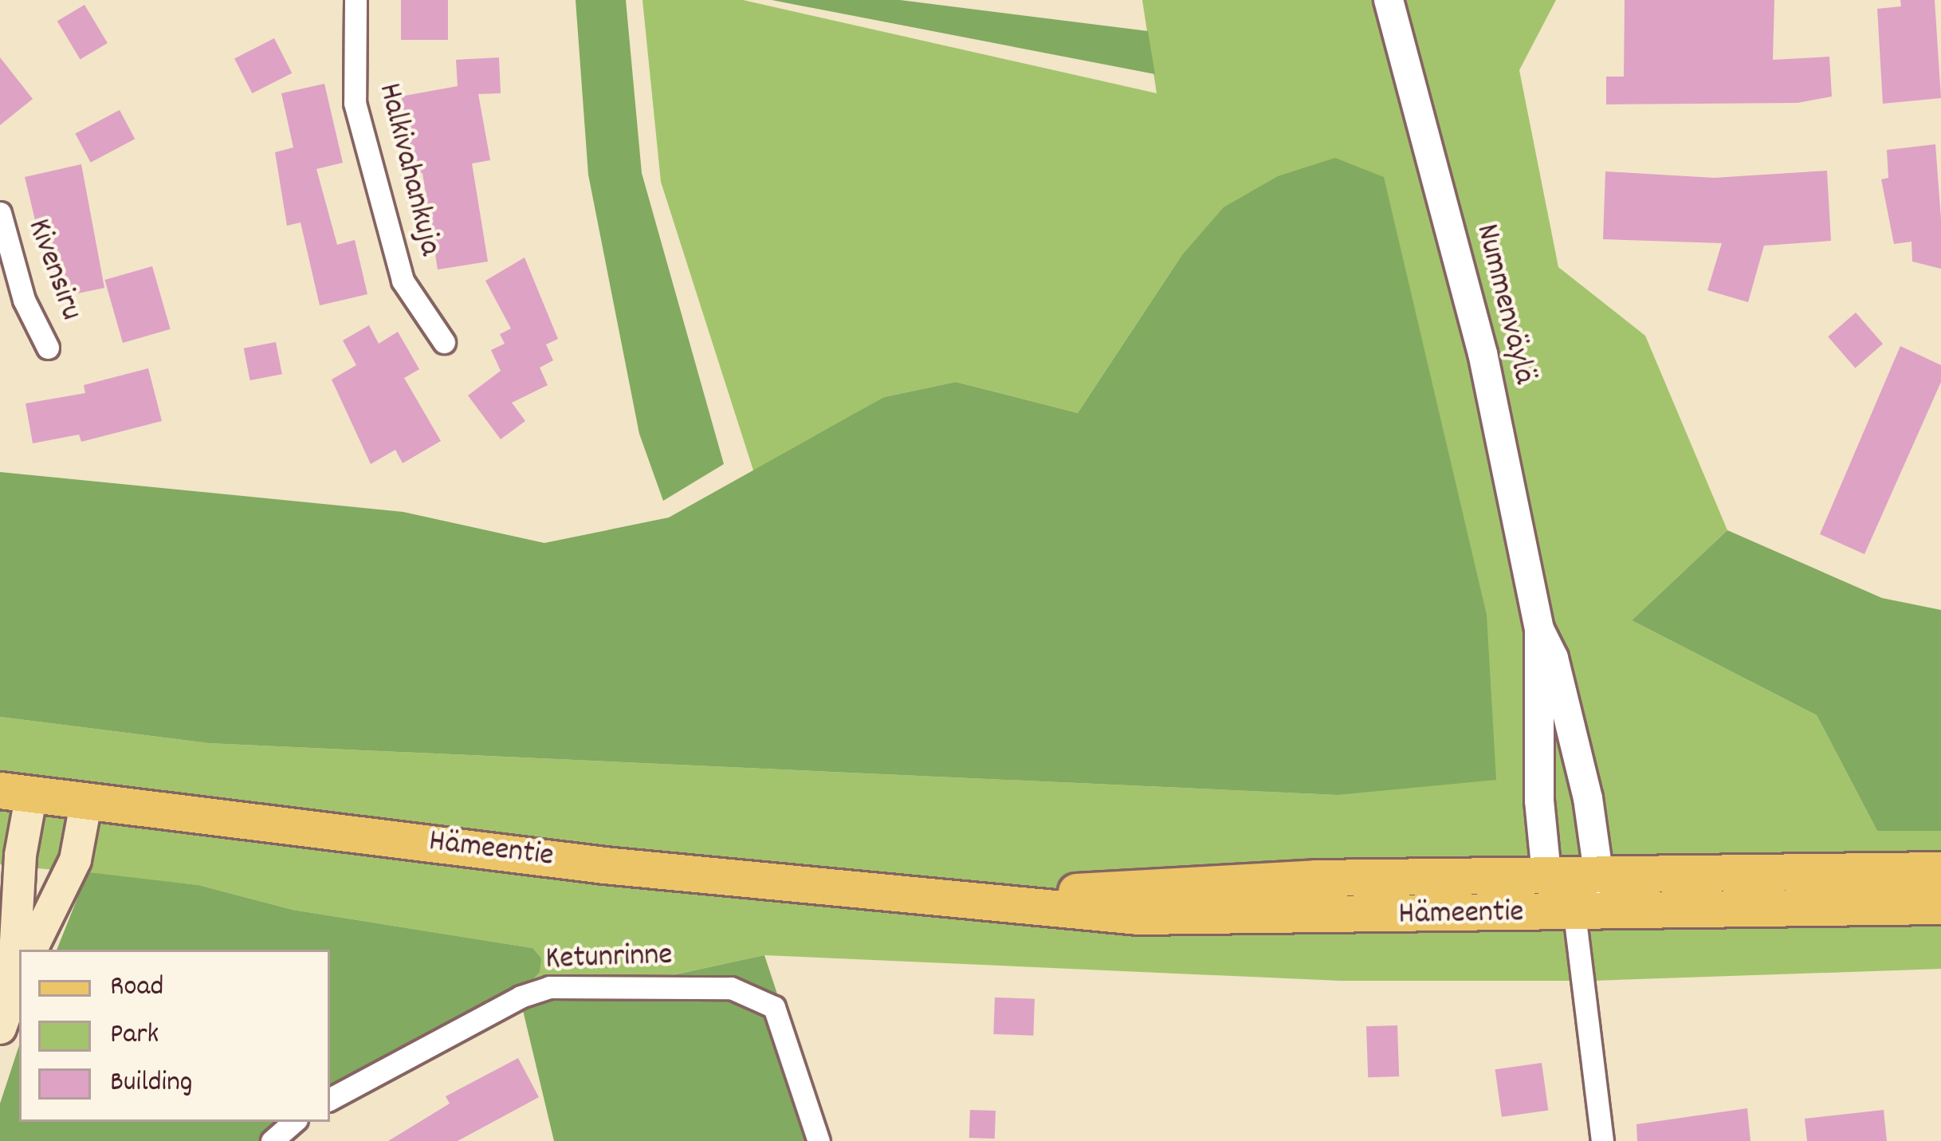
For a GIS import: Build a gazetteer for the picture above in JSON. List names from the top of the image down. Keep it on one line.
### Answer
{"streets":{"main road":["Hämeentie"],"street":["Halkivahankuja","Kivensiru","Nummenväylä","Ketunrinne"]},"crossings":[["Nummenväylä","Hämeentie"]],"legend":["Road","Park","Building"]}
